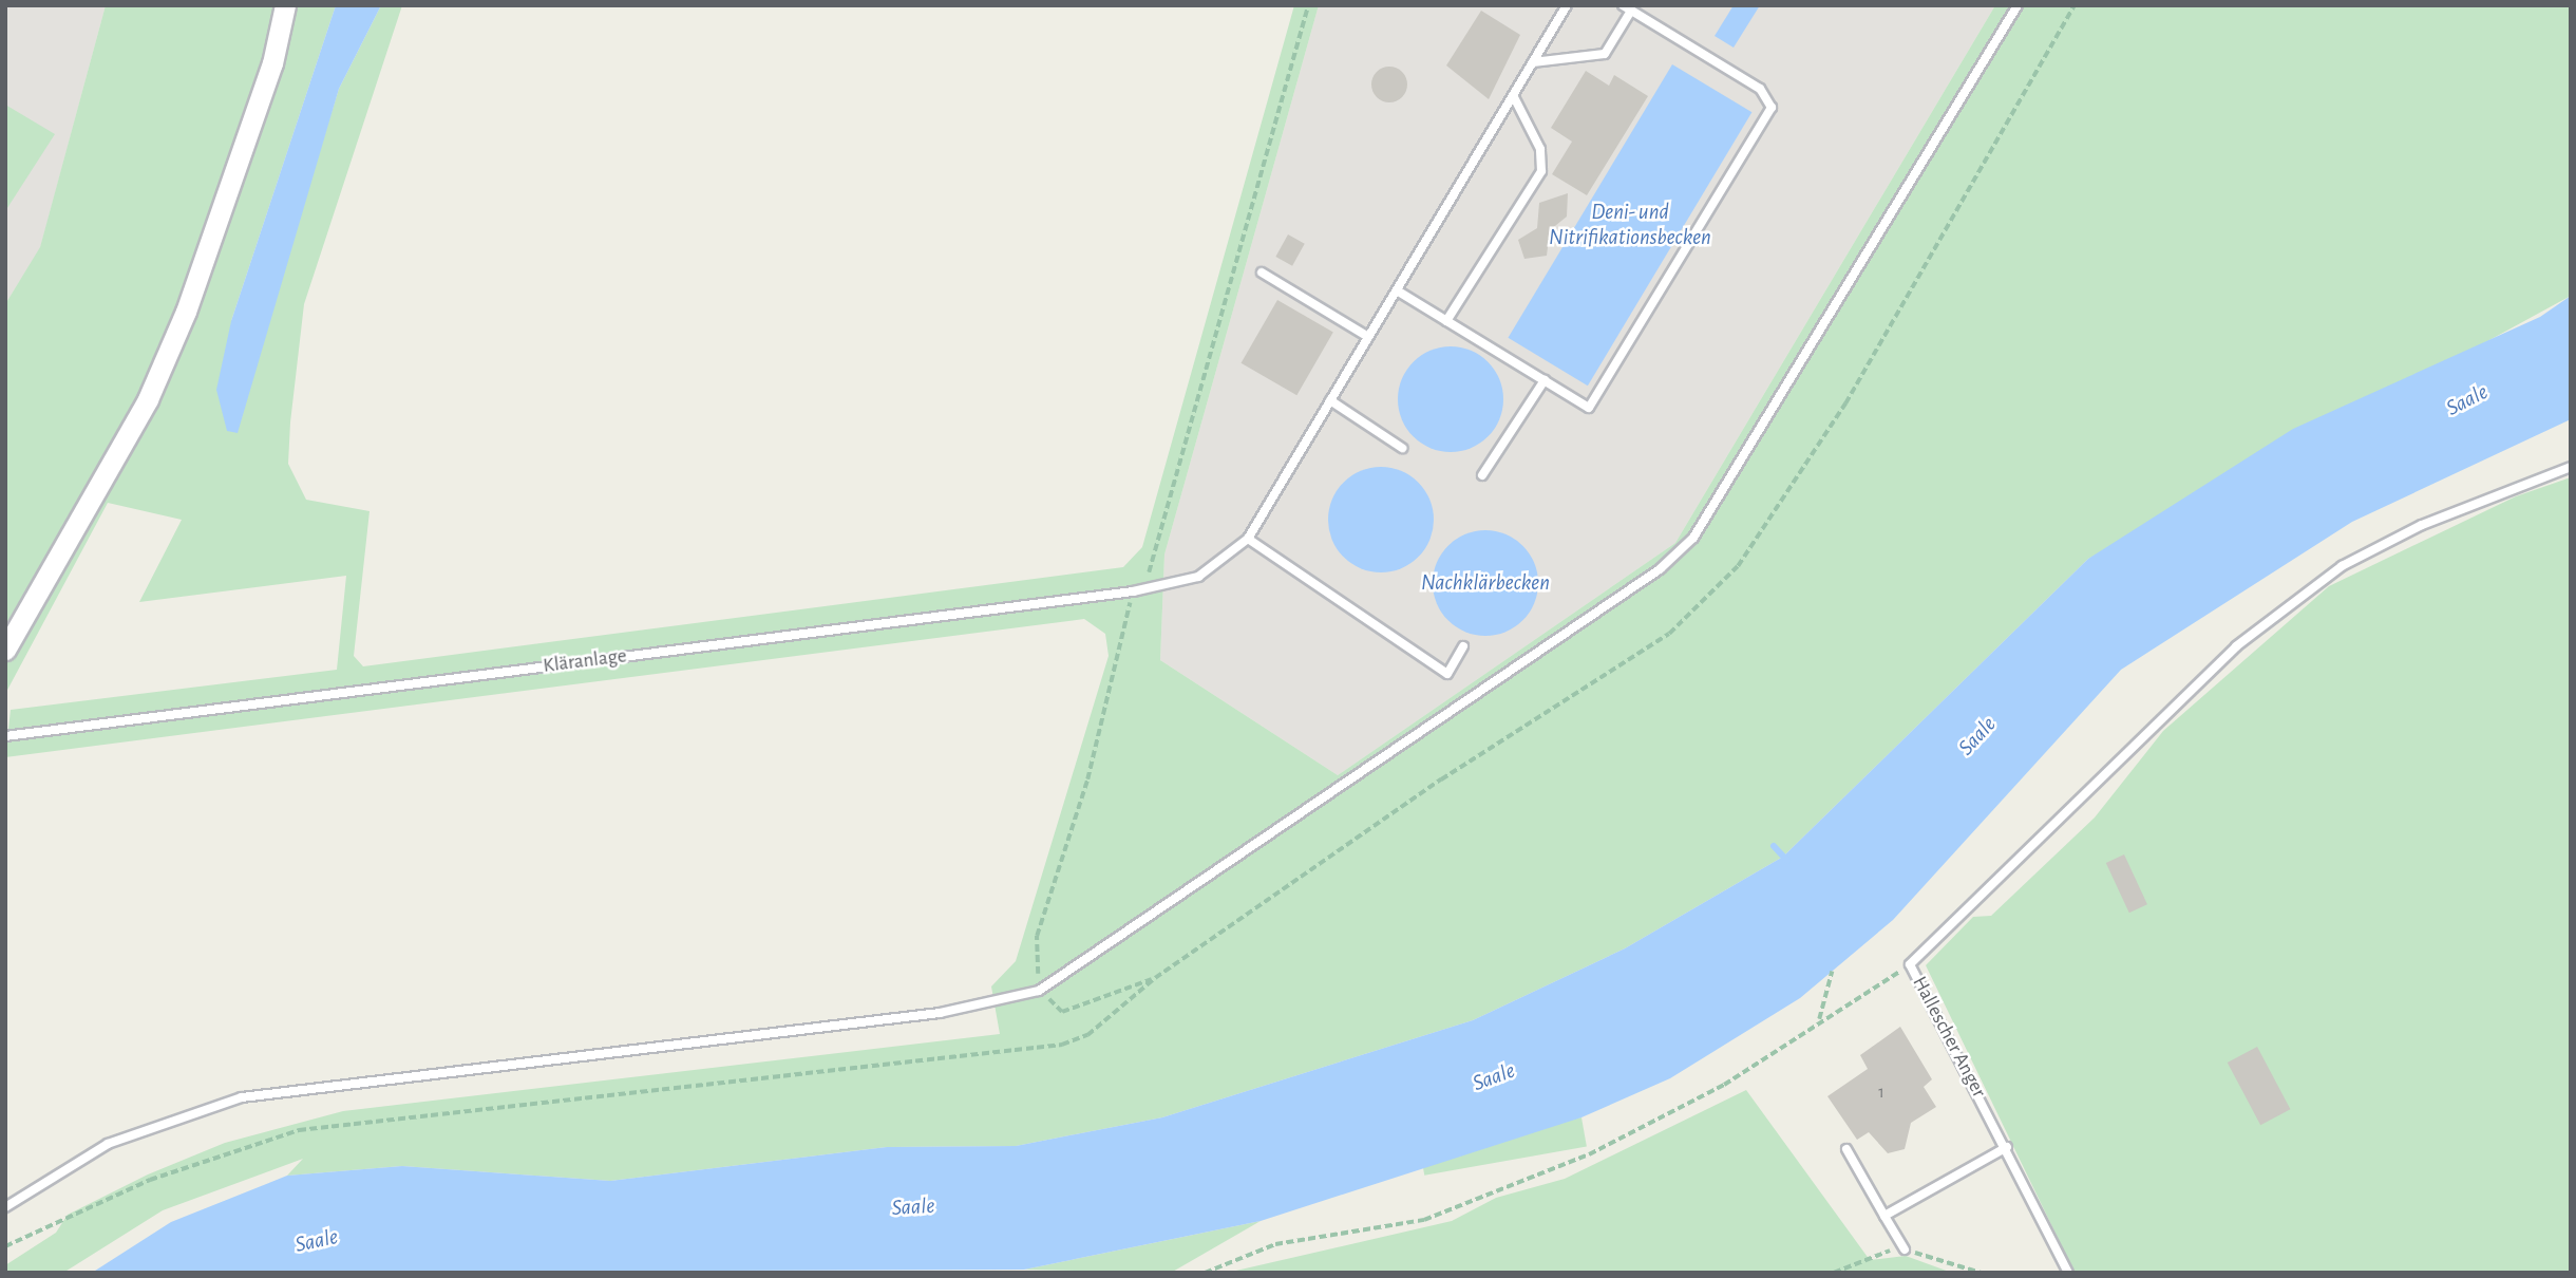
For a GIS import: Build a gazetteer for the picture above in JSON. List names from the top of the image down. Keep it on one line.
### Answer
{"streets":{"lane":["Kläranlage","Hallescher Anger"]},"water":["Deni- und Nitrifikationsbecken","Saale","Nachklärbecken"],"house_numbers":["1"]}
